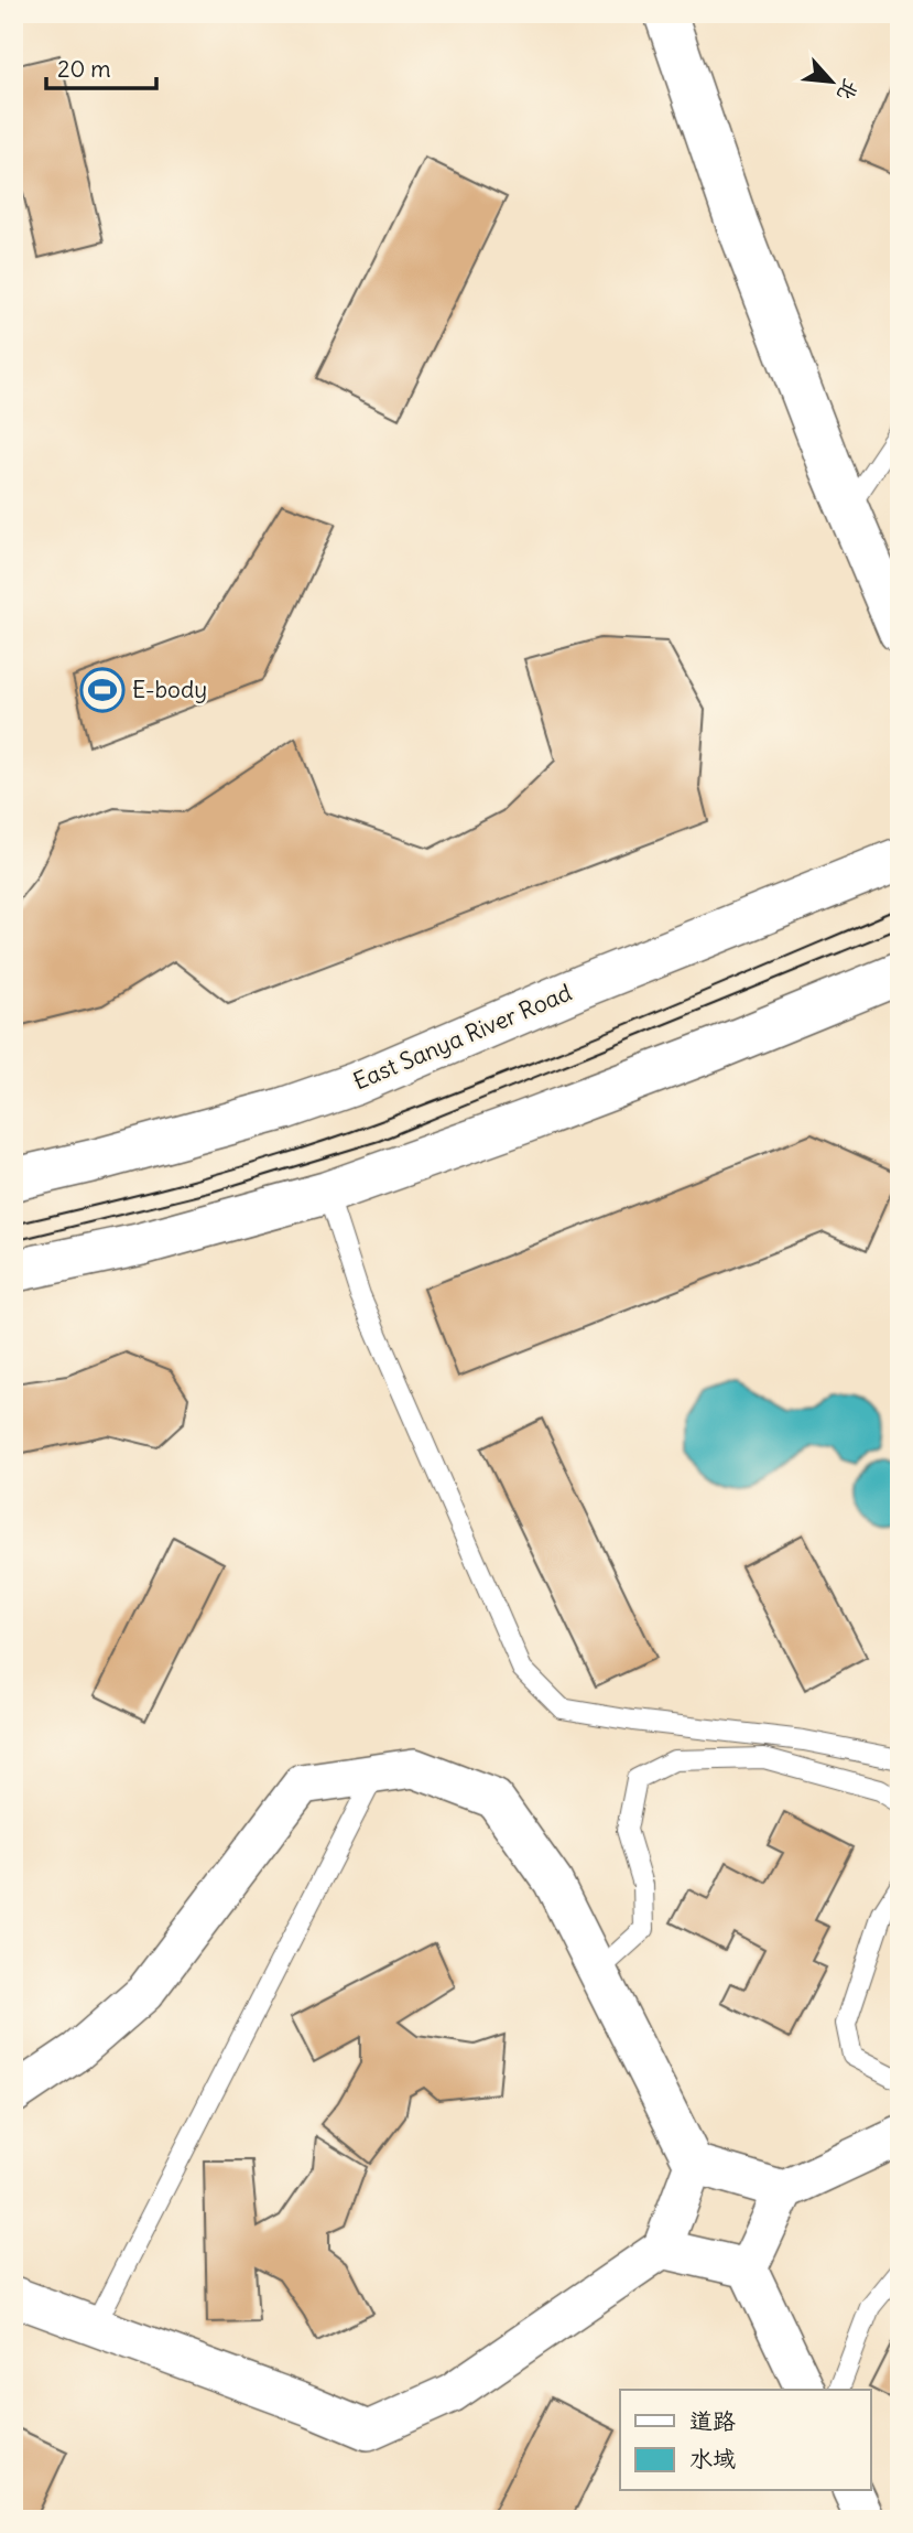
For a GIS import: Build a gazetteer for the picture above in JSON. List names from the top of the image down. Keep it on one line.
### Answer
{"streets":{"main road":["East Sanya River Road"]},"places":{"sports":["E-body"]},"legend":["道路","水域"],"scale_bar":"20 m","north":"bottom right"}
